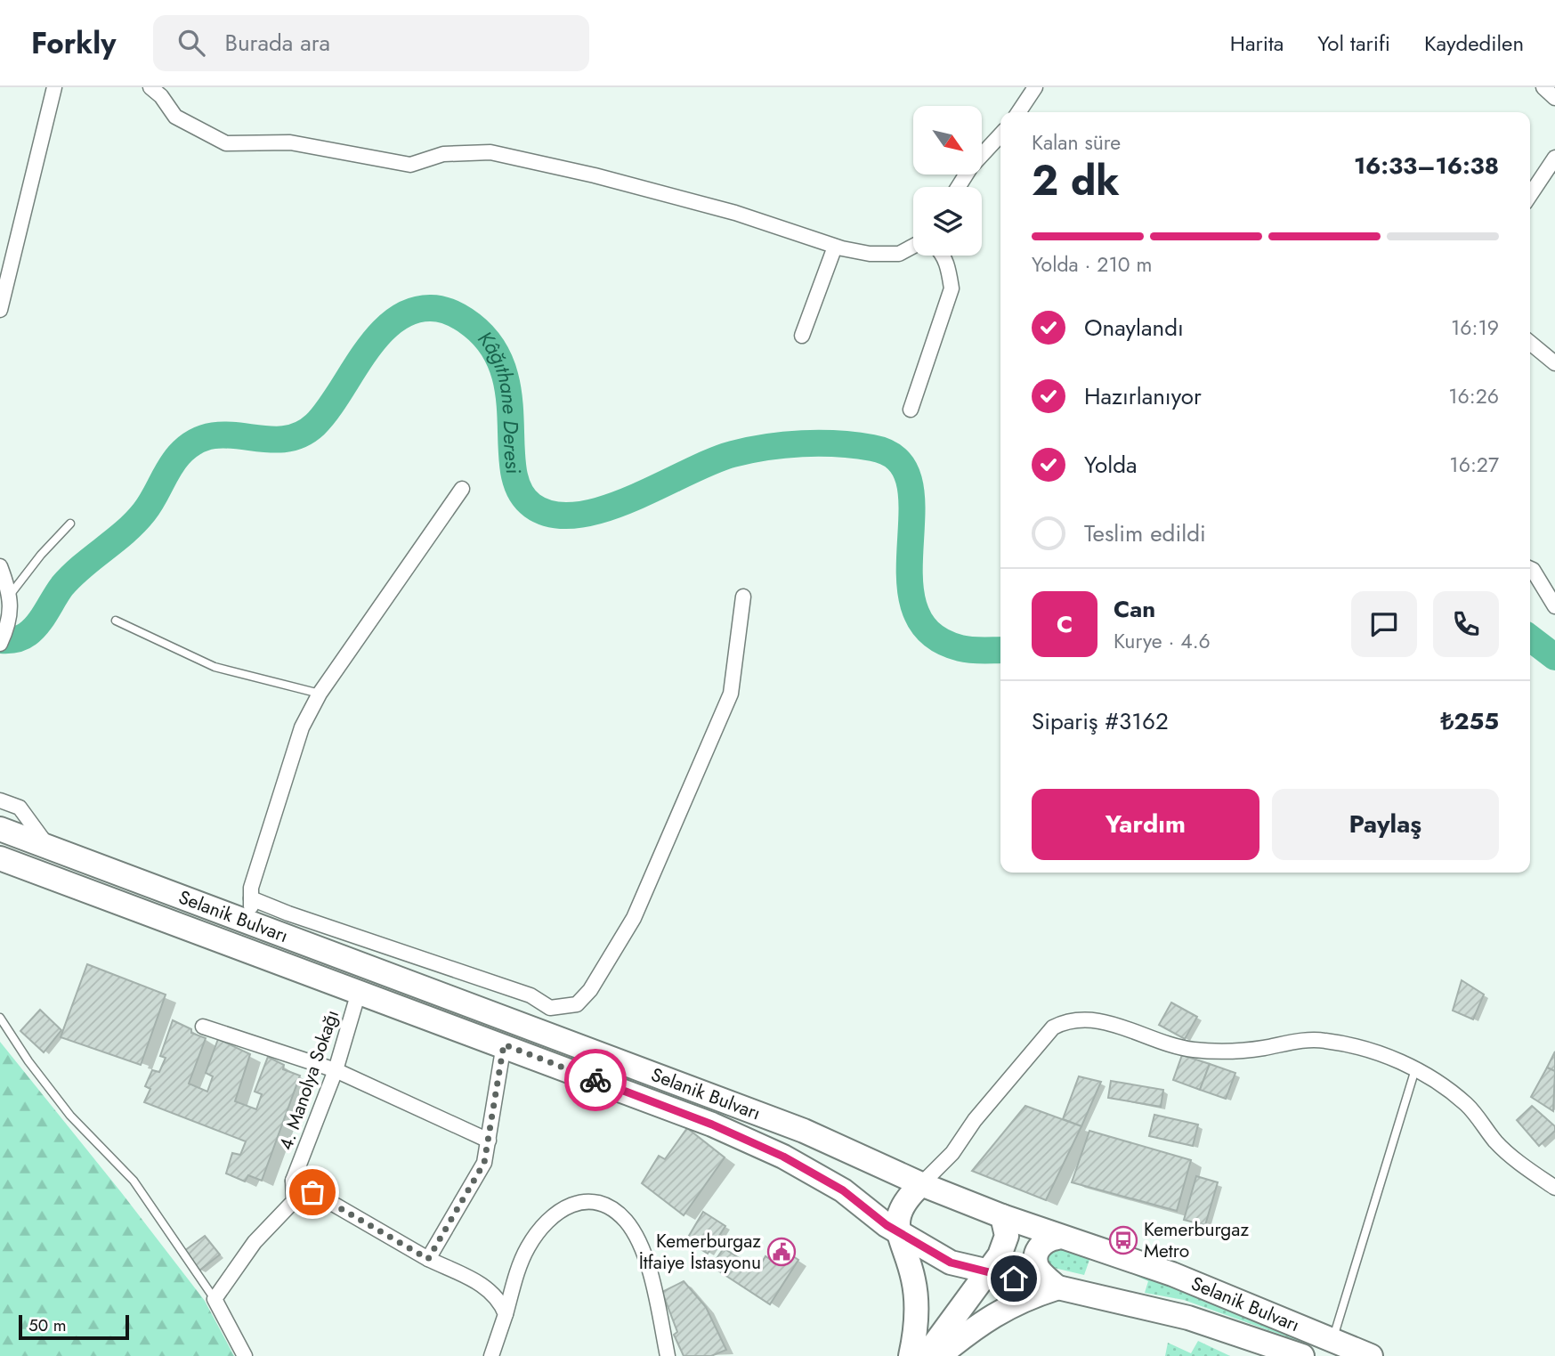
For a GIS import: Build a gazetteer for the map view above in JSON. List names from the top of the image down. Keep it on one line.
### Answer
{"streets":{"main road":["Selanik Bulvarı"],"street":["4. Manolya Sokağı"]},"crossings":[["Selanik Bulvarı","4. Manolya Sokağı"]],"water":["Kâğıthane Deresi"],"places":{"bus stop":["Kemerburgaz Metro"],"public building":["Kemerburgaz İtfaiye İstasyonu"]},"scale_bar":"50 m","north":"bottom right","page":{"header":"Forkly","search":"Burada ara","nav":["Harita","Yol tarifi","Kaydedilen"],"heading":["2 dk","Kalan süre","16:33–16:38"],"panel":["Can","Kurye · 4.6","Sipariş #3162","₺255"],"bar":"Yolda · 210 m","list":[["Onaylandı","16:19"],["Hazırlanıyor","16:26"],["Yolda","16:27"],"Teslim edildi"],"round":"C","buttons":["Yardım","Paylaş"],"scale":"50 m"}}
